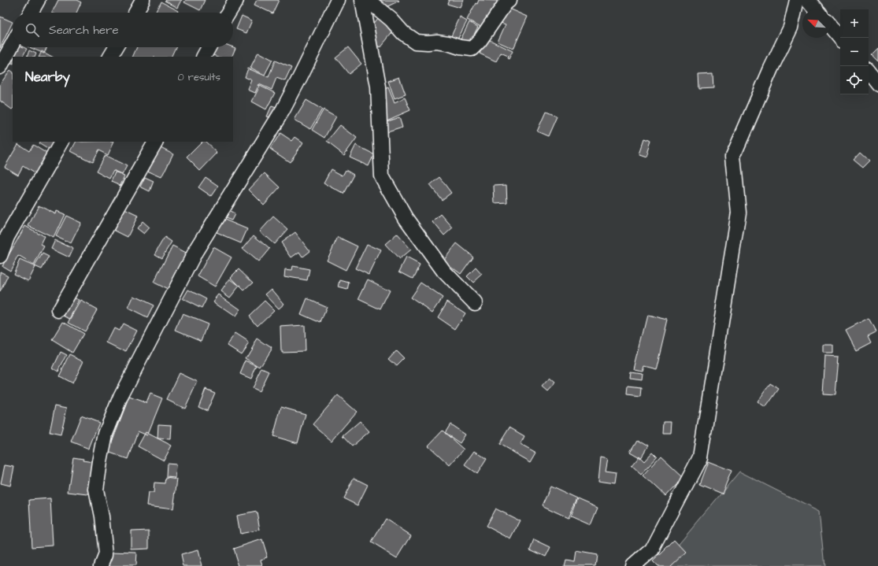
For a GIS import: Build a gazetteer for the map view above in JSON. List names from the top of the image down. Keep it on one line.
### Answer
{"north":"top left","page":{"map_buttons":["+","−"],"search":"Search here","heading":["Nearby","0 results"]}}
